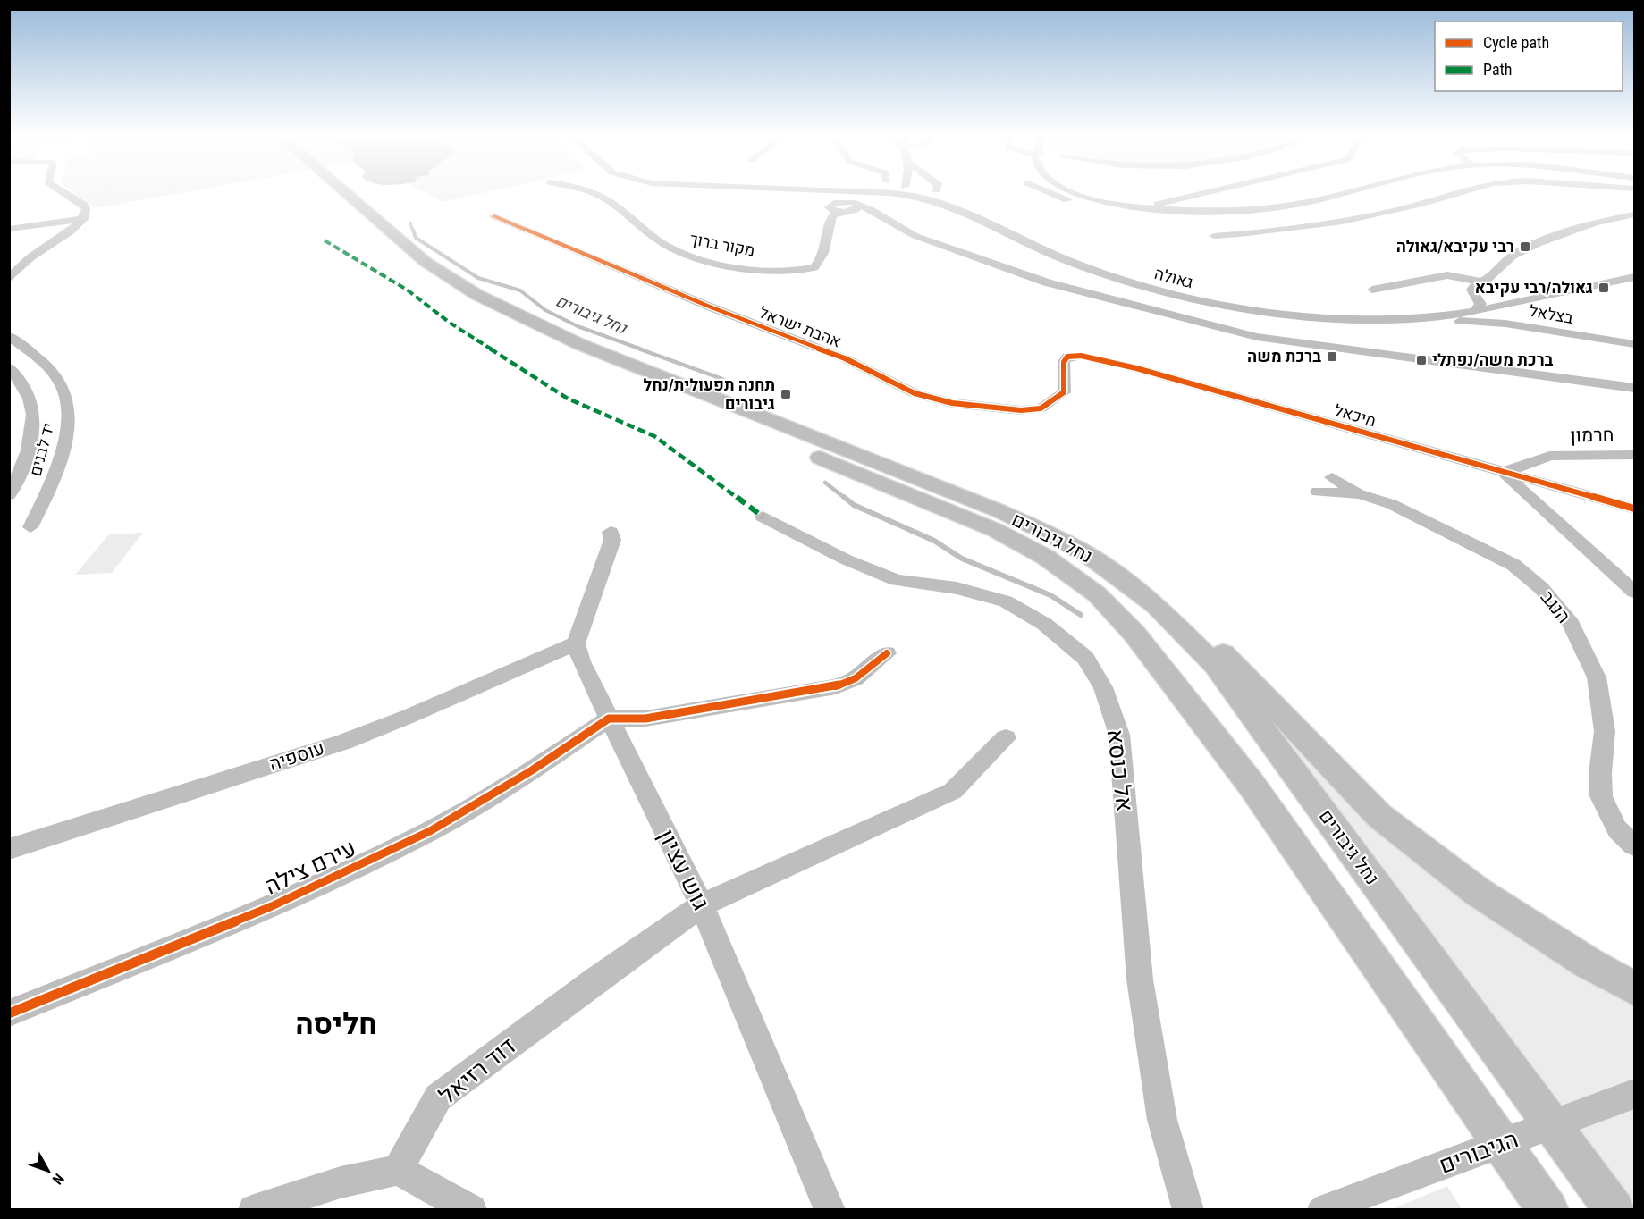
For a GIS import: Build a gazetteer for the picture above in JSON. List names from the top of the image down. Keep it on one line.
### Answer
{"streets":{"main road":["נחל גיבורים"],"street":["מקור ברוך","גאולה","בצלאל","אהבת ישראל","מיכאל","חרמון","יד לבנים","הנגב","עוספיה","אל כנסא","עירם צילה","גוש עציון","דוד רזיאל","הגיבורים"]},"crossings":[["גאולה","בצלאל"],["אהבת ישראל","מיכאל"],["מיכאל","חרמון"],["עוספיה","גוש עציון"],["עירם צילה","גוש עציון"],["גוש עציון","דוד רזיאל"]],"districts":["חליסה"],"water":["נחל גיבורים"],"places":{"transit":["רבי עקיבא/גאולה","גאולה/רבי עקיבא","ברכת משה","ברכת משה/נפתלי","תחנה תפעולית/נחל גיבורים"]},"legend":["Cycle path","Path"],"north":"bottom right"}
